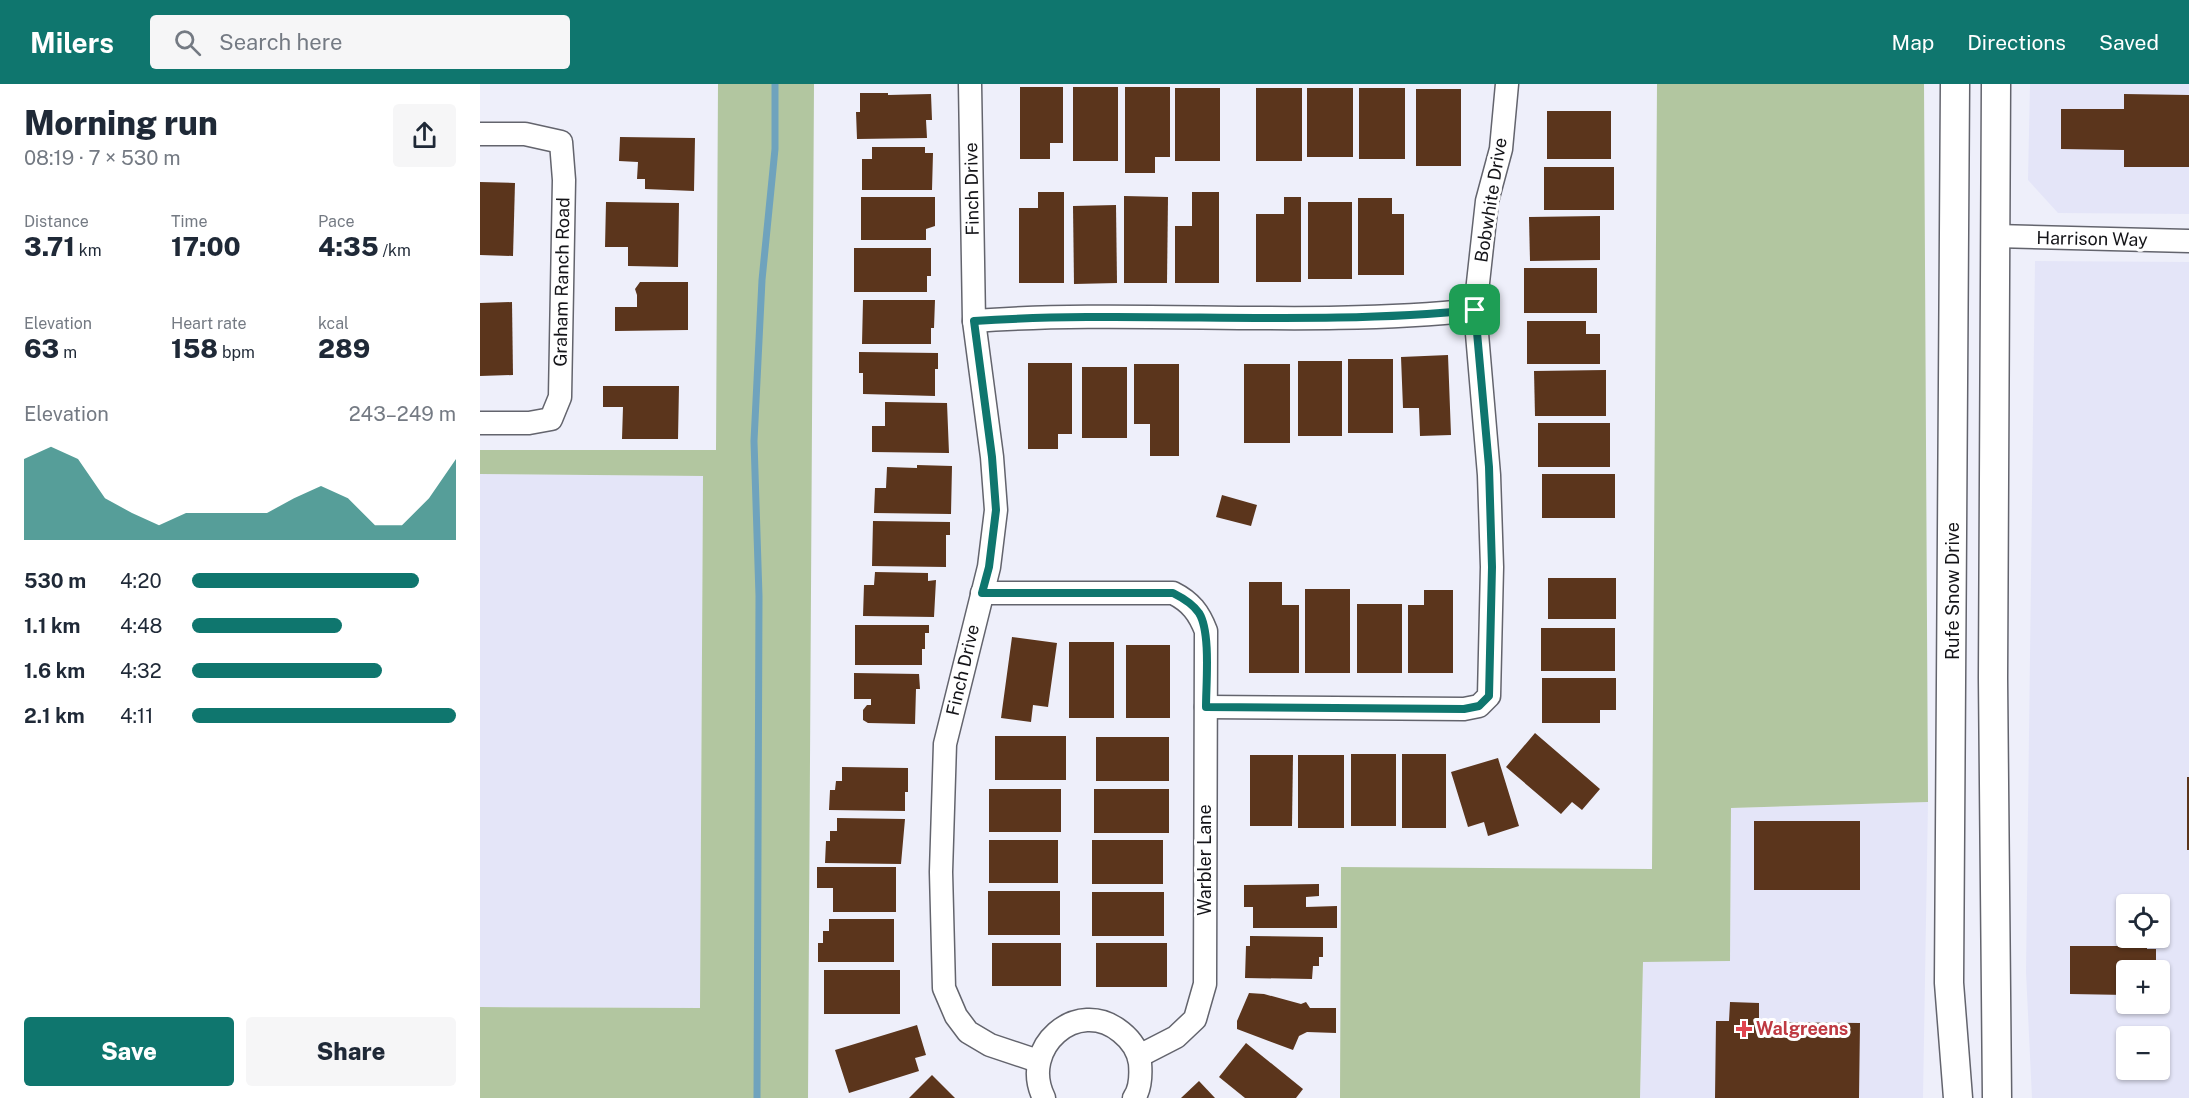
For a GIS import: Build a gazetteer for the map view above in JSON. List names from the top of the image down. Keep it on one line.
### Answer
{"streets":{"main road":["Rufe Snow Drive"],"street":["Finch Drive","Bobwhite Drive","Harrison Way","Graham Ranch Road","Warbler Lane"]},"crossings":[["Finch Drive","Warbler Lane"],["Bobwhite Drive","Warbler Lane"]],"places":{"health":["Walgreens"]},"page":{"header":"Milers","search":"Search here","nav":["Map","Directions","Saved"],"heading":["Morning run","08:19 · 7 × 530 m"],"stats":[["Distance","3.71 km"],["Time","17:00"],["Pace","4:35 /km"],["Elevation","63 m"],["Heart rate","158 bpm"],["kcal","289"]],"chart":["Elevation","243–249 m"],"list":[{"name":"530 m","note":"4:20"},{"name":"1.1 km","note":"4:48"},{"name":"1.6 km","note":"4:32"},{"name":"2.1 km","note":"4:11"}],"map_buttons":["+","−"],"buttons":["Save","Share"]}}
